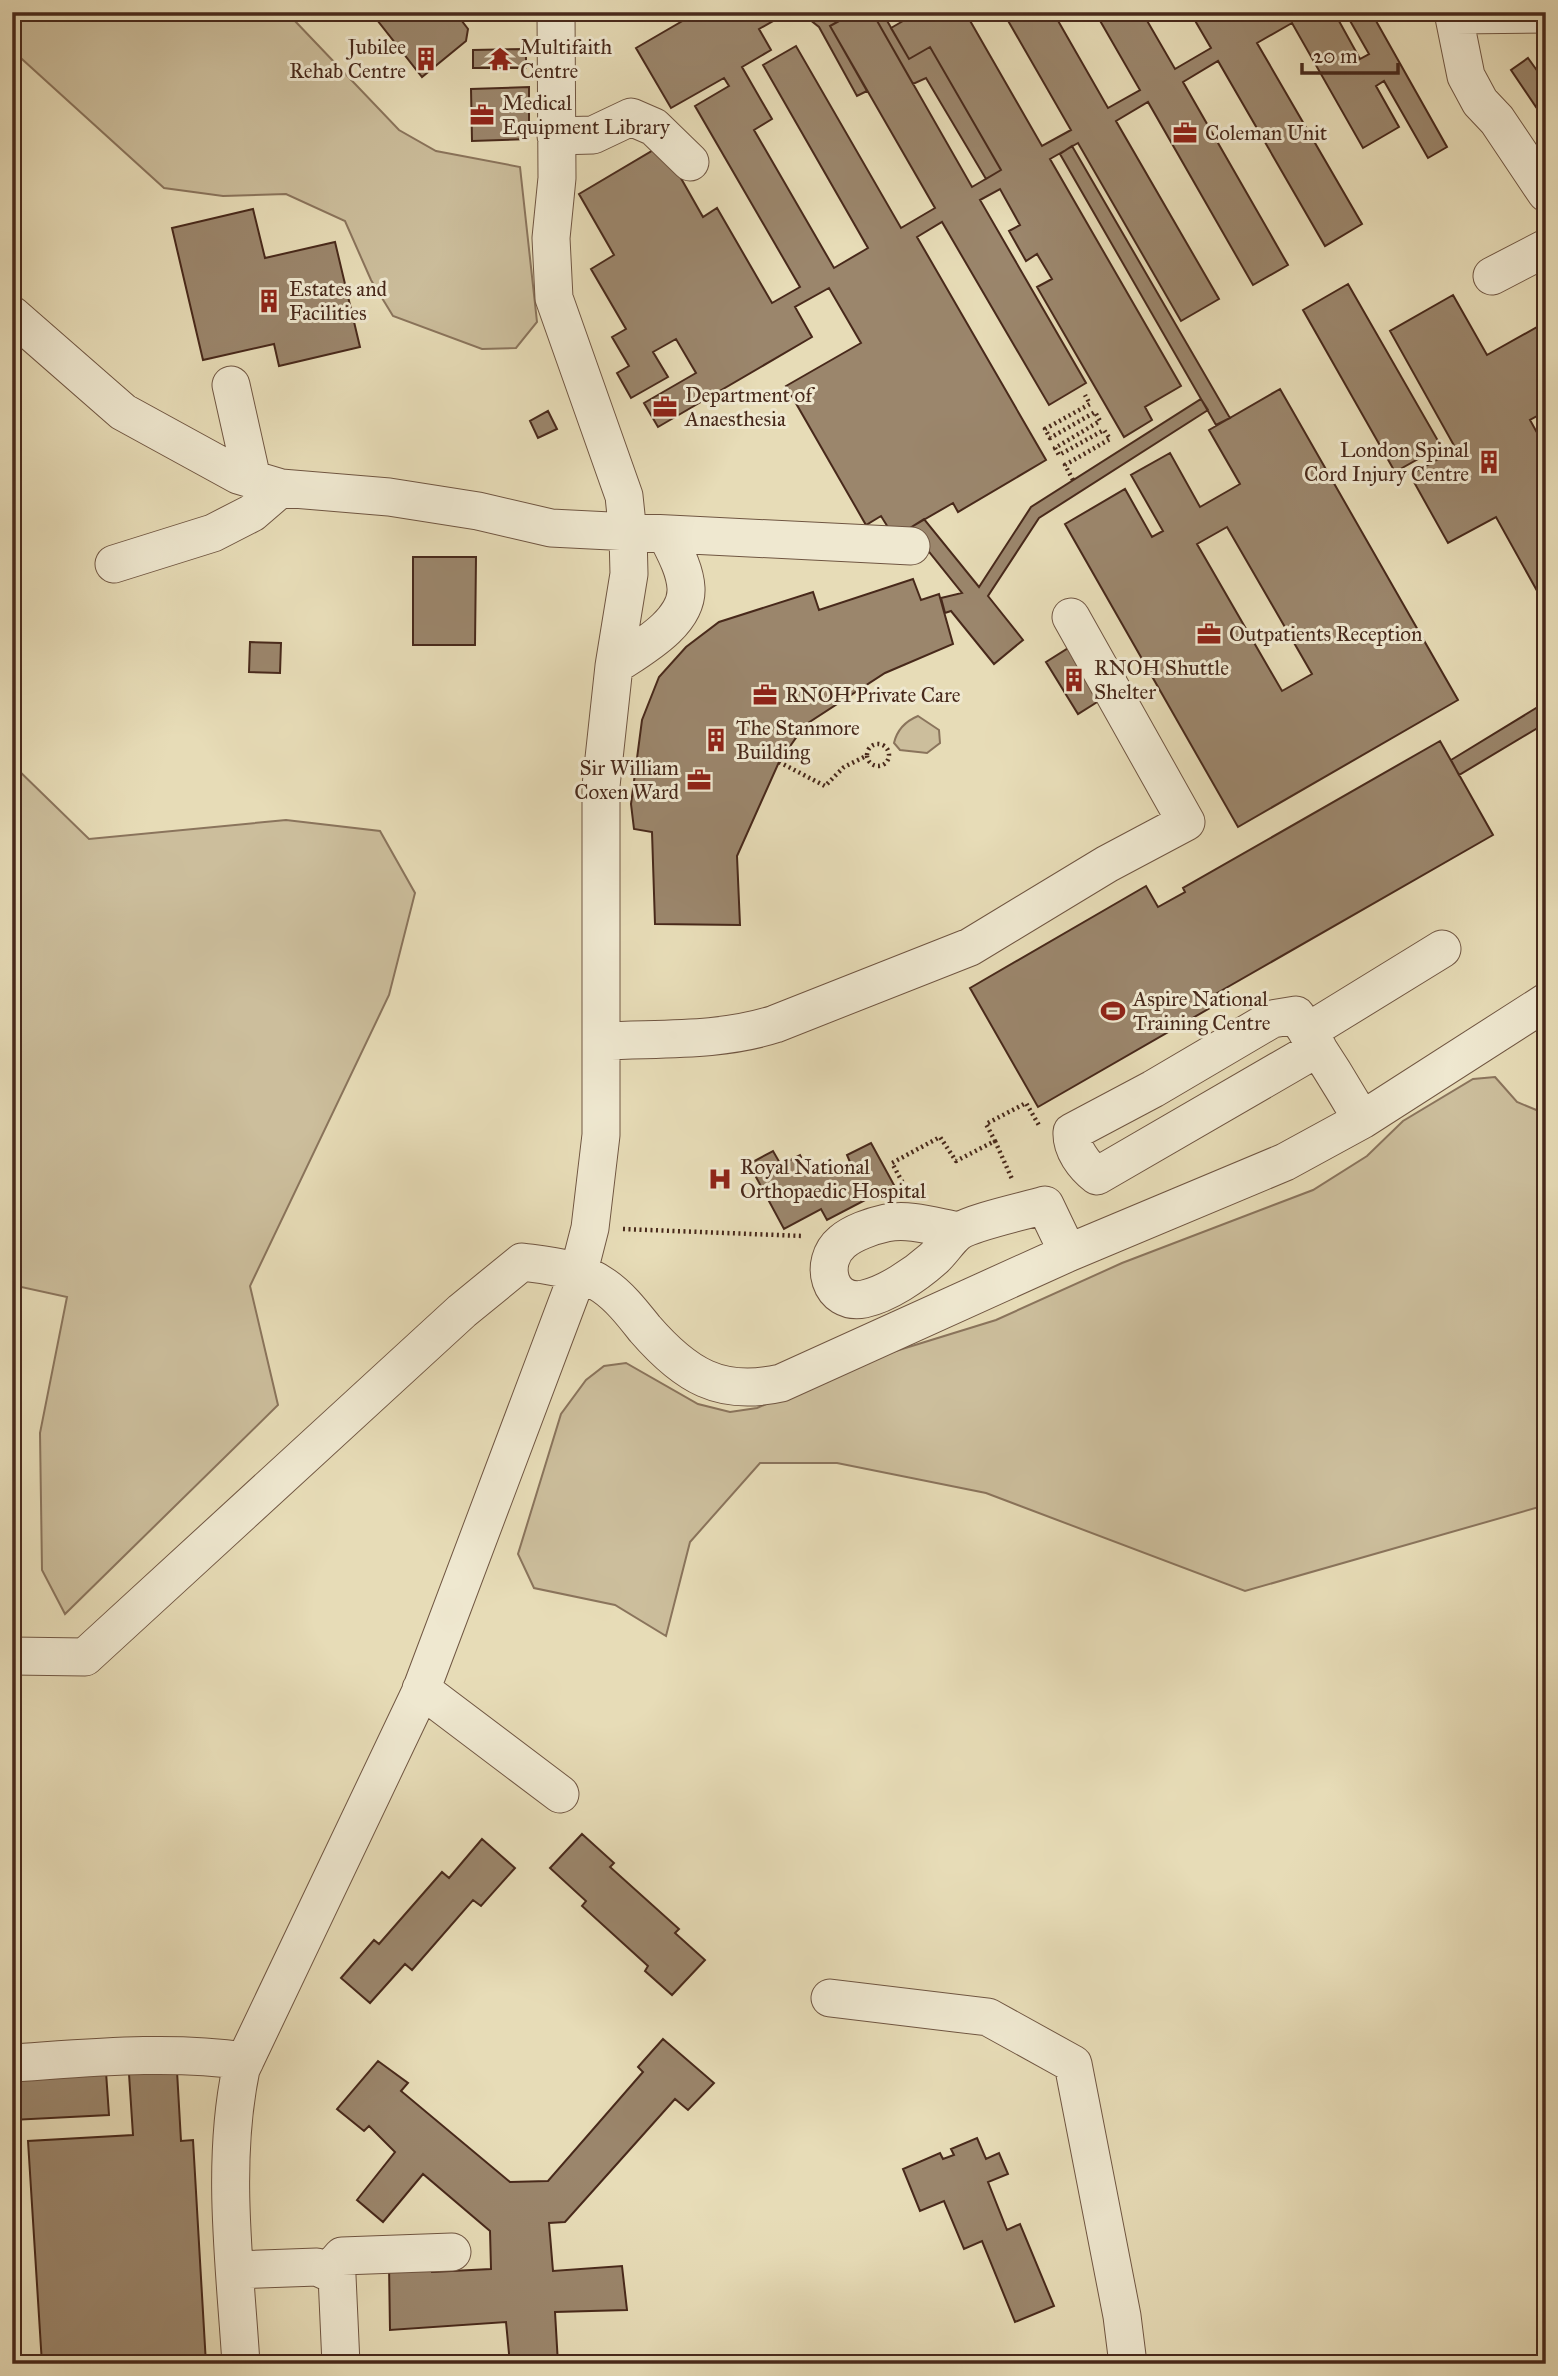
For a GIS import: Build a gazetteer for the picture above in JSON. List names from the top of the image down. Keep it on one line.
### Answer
{"places":{"building":["Jubilee Rehab Centre","Estates and Facilities","London Spinal Cord Injury Centre","RNOH Shuttle Shelter","The Stanmore Building"],"temple":["Multifaith Centre"],"office":["Medical Equipment Library","Coleman Unit","Department of Anaesthesia","Outpatients Reception","RNOH Private Care","Sir William Coxen Ward"],"sports":["Aspire National Training Centre"],"hospital":["Royal National Orthopaedic Hospital"]},"scale_bar":"20 m"}
